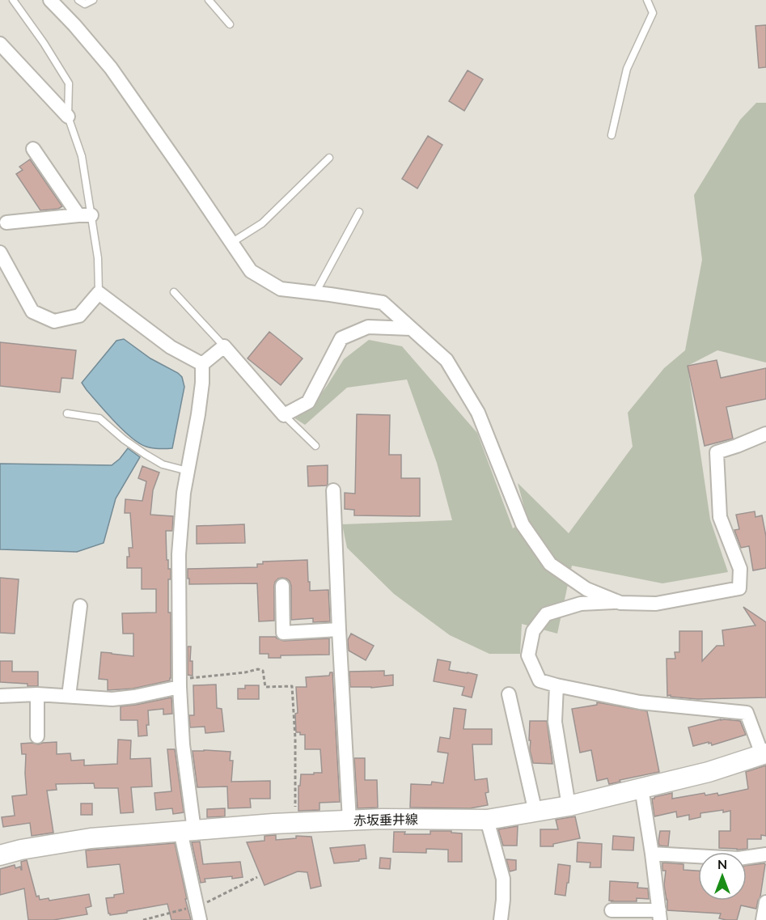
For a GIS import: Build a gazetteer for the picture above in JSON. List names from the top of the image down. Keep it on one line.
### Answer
{"streets":{"main road":["赤坂垂井線"]},"north":"top"}
